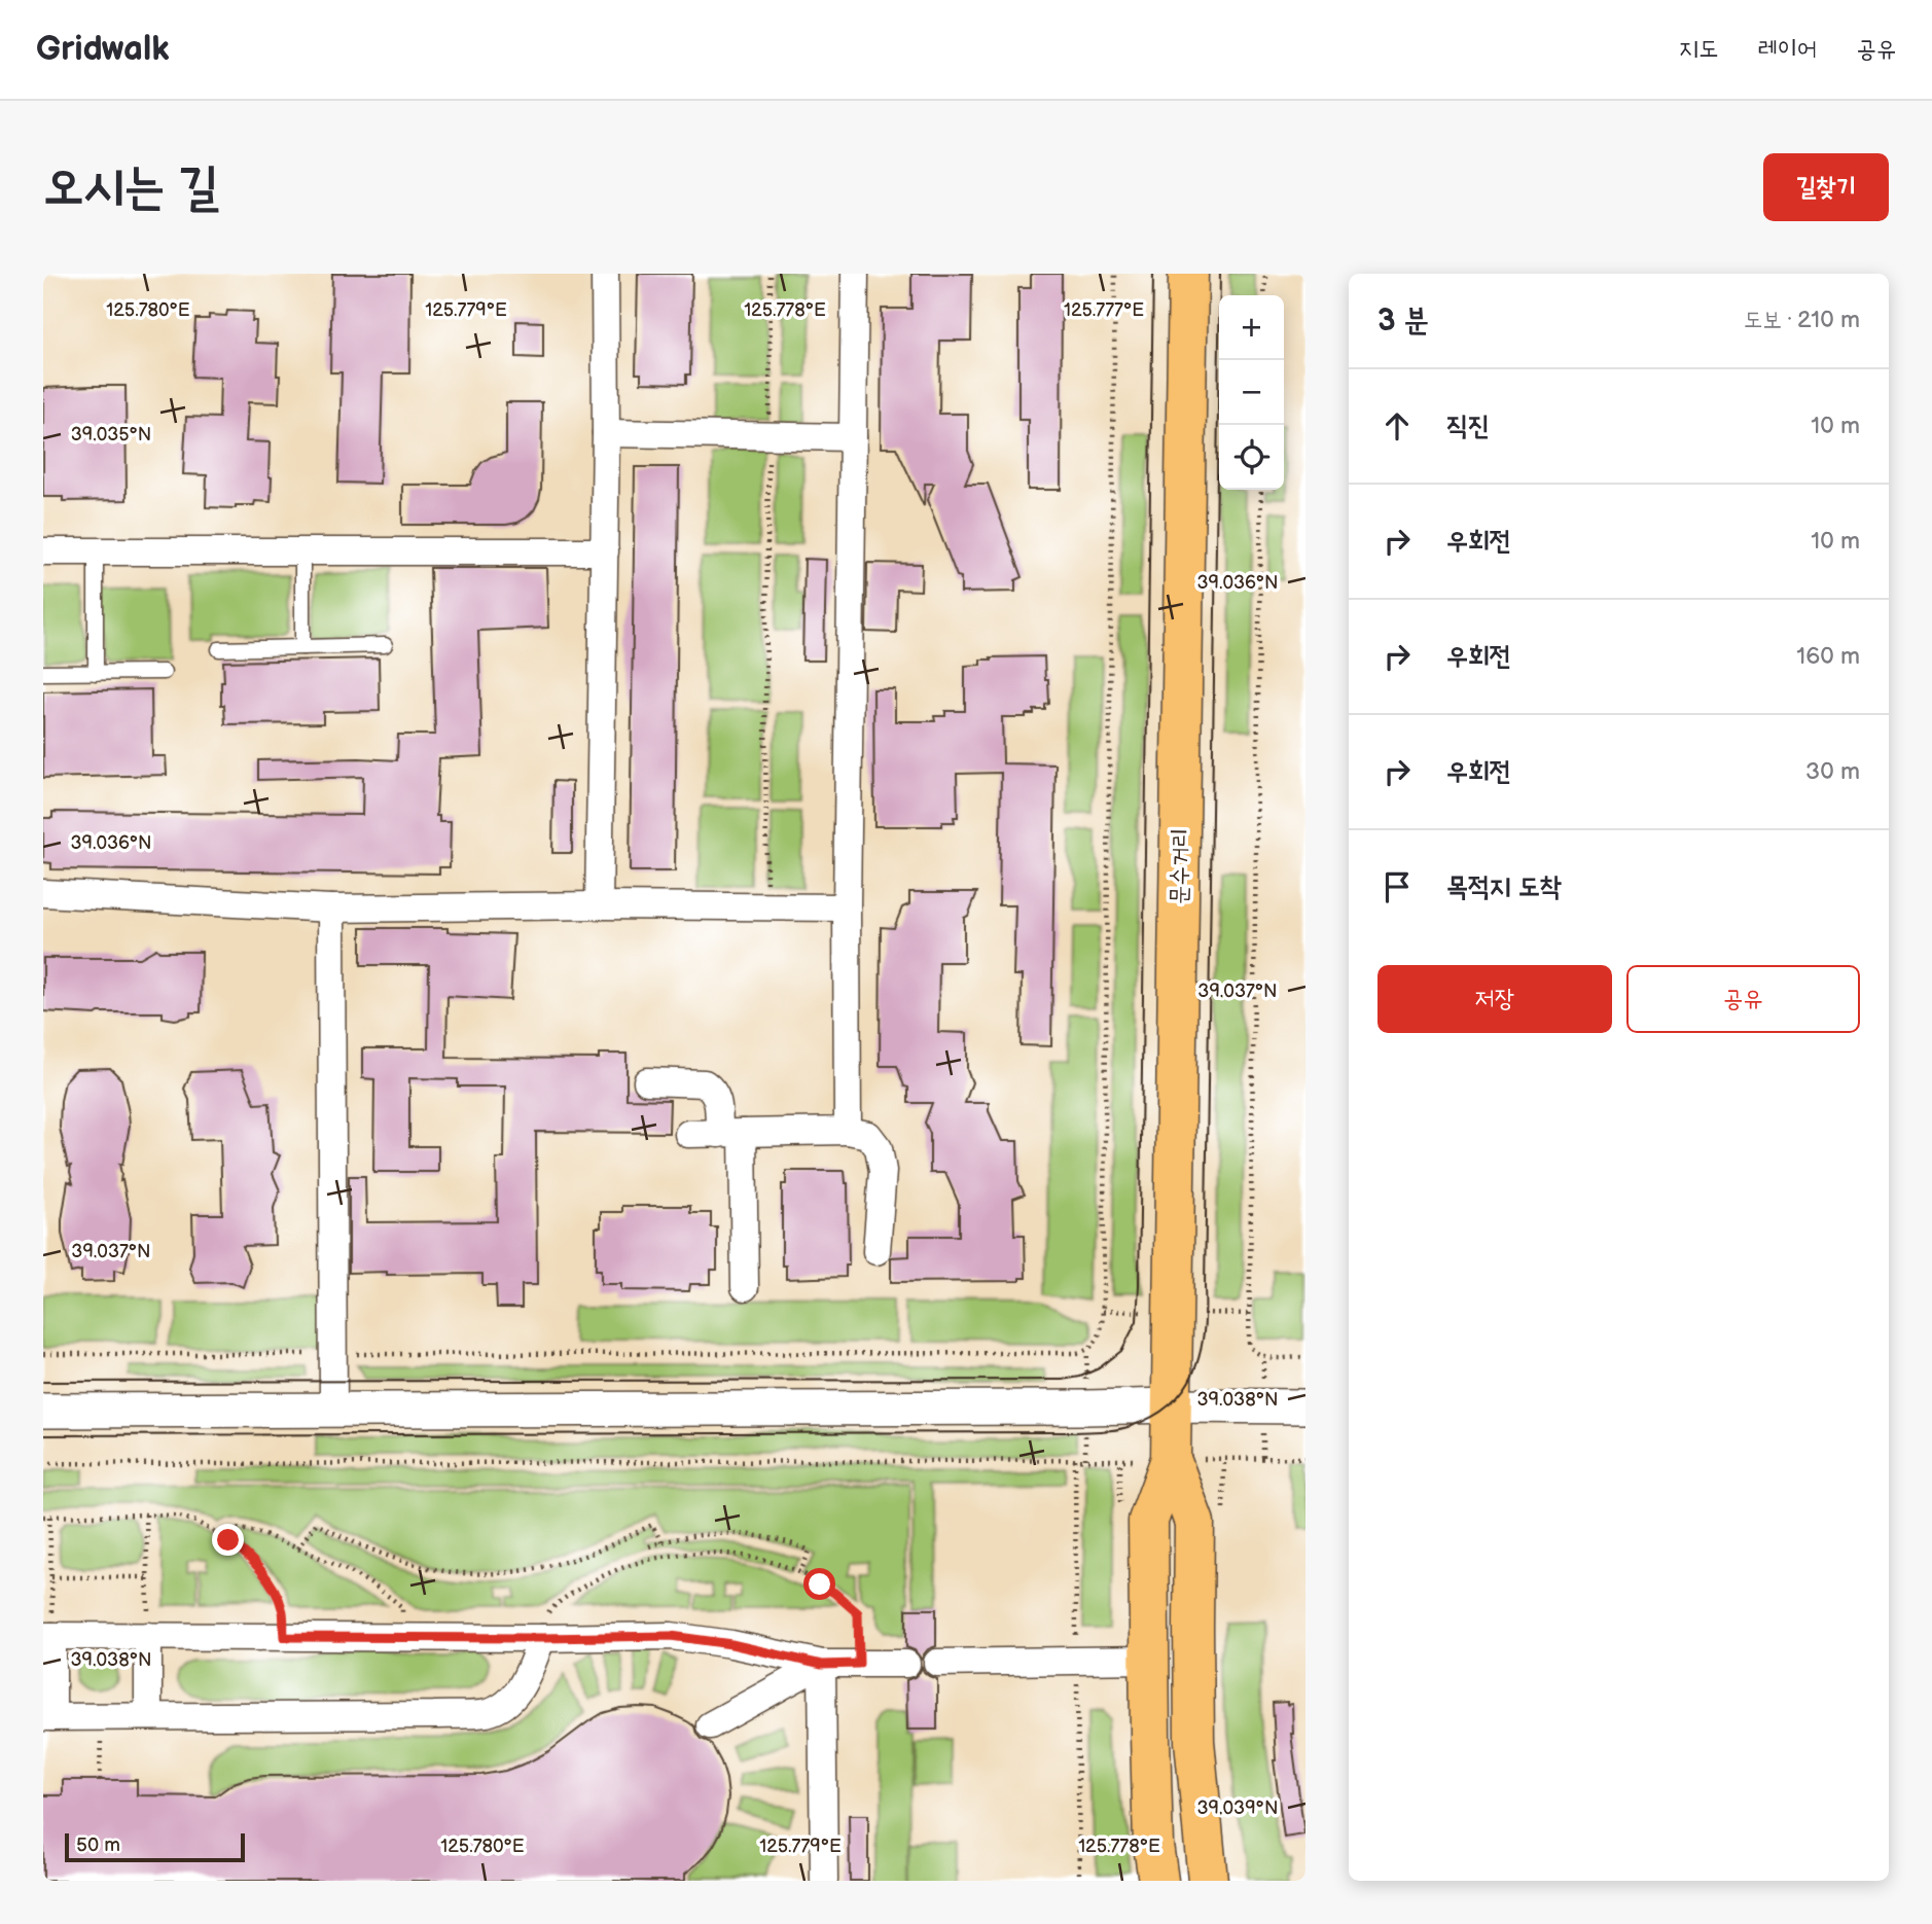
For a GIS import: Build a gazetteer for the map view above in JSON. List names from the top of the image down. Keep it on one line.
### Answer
{"streets":{"main road":["문수거리"]},"scale_bar":"50 m","page":{"header":"Gridwalk","nav":["지도","레이어","공유"],"buttons":["길찾기",["저장","공유"]],"title":"오시는 길","heading":["3 분","도보 · 210 m"],"map_buttons":["+","−"],"list":[["직진","10 m"],["우회전","10 m"],["우회전","160 m"],["우회전","30 m"],"목적지 도착"],"scale":"50 m"},"coordinates":["125.780°E","125.779°E","125.778°E","125.777°E","39.035°N","39.036°N","39.037°N","39.038°N","39.039°N"]}
